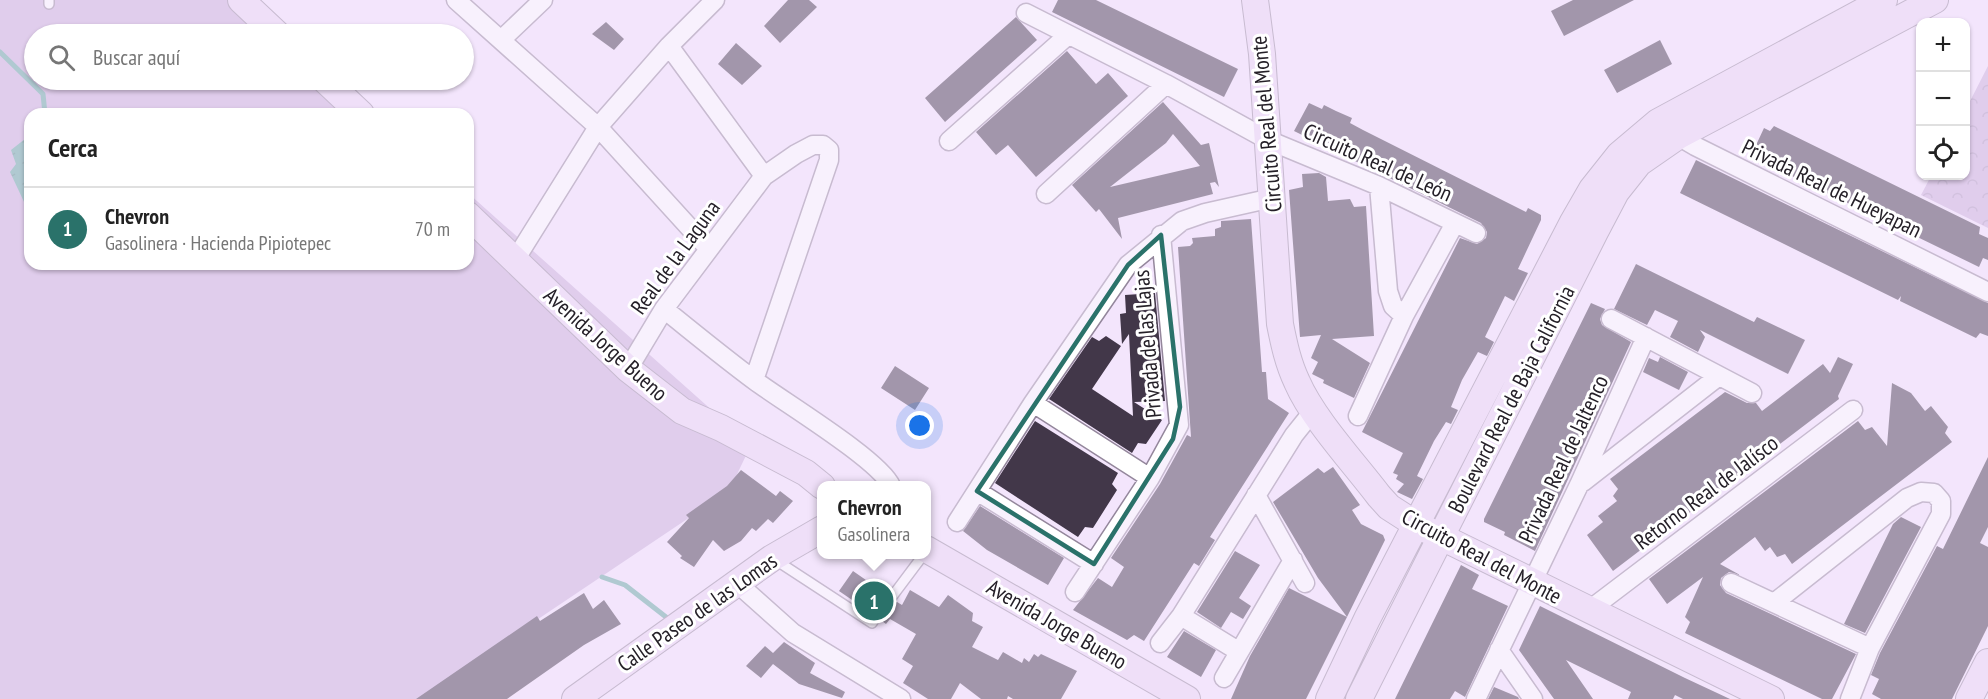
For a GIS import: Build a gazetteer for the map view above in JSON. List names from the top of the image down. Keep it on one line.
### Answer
{"streets":{"street":["Circuito Real del Monte","Circuito Real de León","Privada Real de Hueyapan","Real de la Laguna","Avenida Jorge Bueno","Privada de las Lajas","Boulevard Real de Baja California","Privada Real de Jaltenco","Retorno Real de Jalísco","Calle Paseo de las Lomas"]},"crossings":[["Circuito Real del Monte","Circuito Real de León"],["Circuito Real del Monte","Privada de las Lajas"],["Circuito Real del Monte","Boulevard Real de Baja California"],["Circuito Real del Monte","Privada Real de Jaltenco"],["Circuito Real del Monte","Retorno Real de Jalísco"],["Privada Real de Hueyapan","Boulevard Real de Baja California"],["Real de la Laguna","Avenida Jorge Bueno"]],"page":{"map_buttons":["+","−"],"search":"Buscar aquí","heading":"Cerca","list":[{"mark":"1","name":"Chevron","note":"Gasolinera · Hacienda Pipiotepec","value":"70 m"}],"popup":["Chevron","Gasolinera"],"pins":"1"}}
